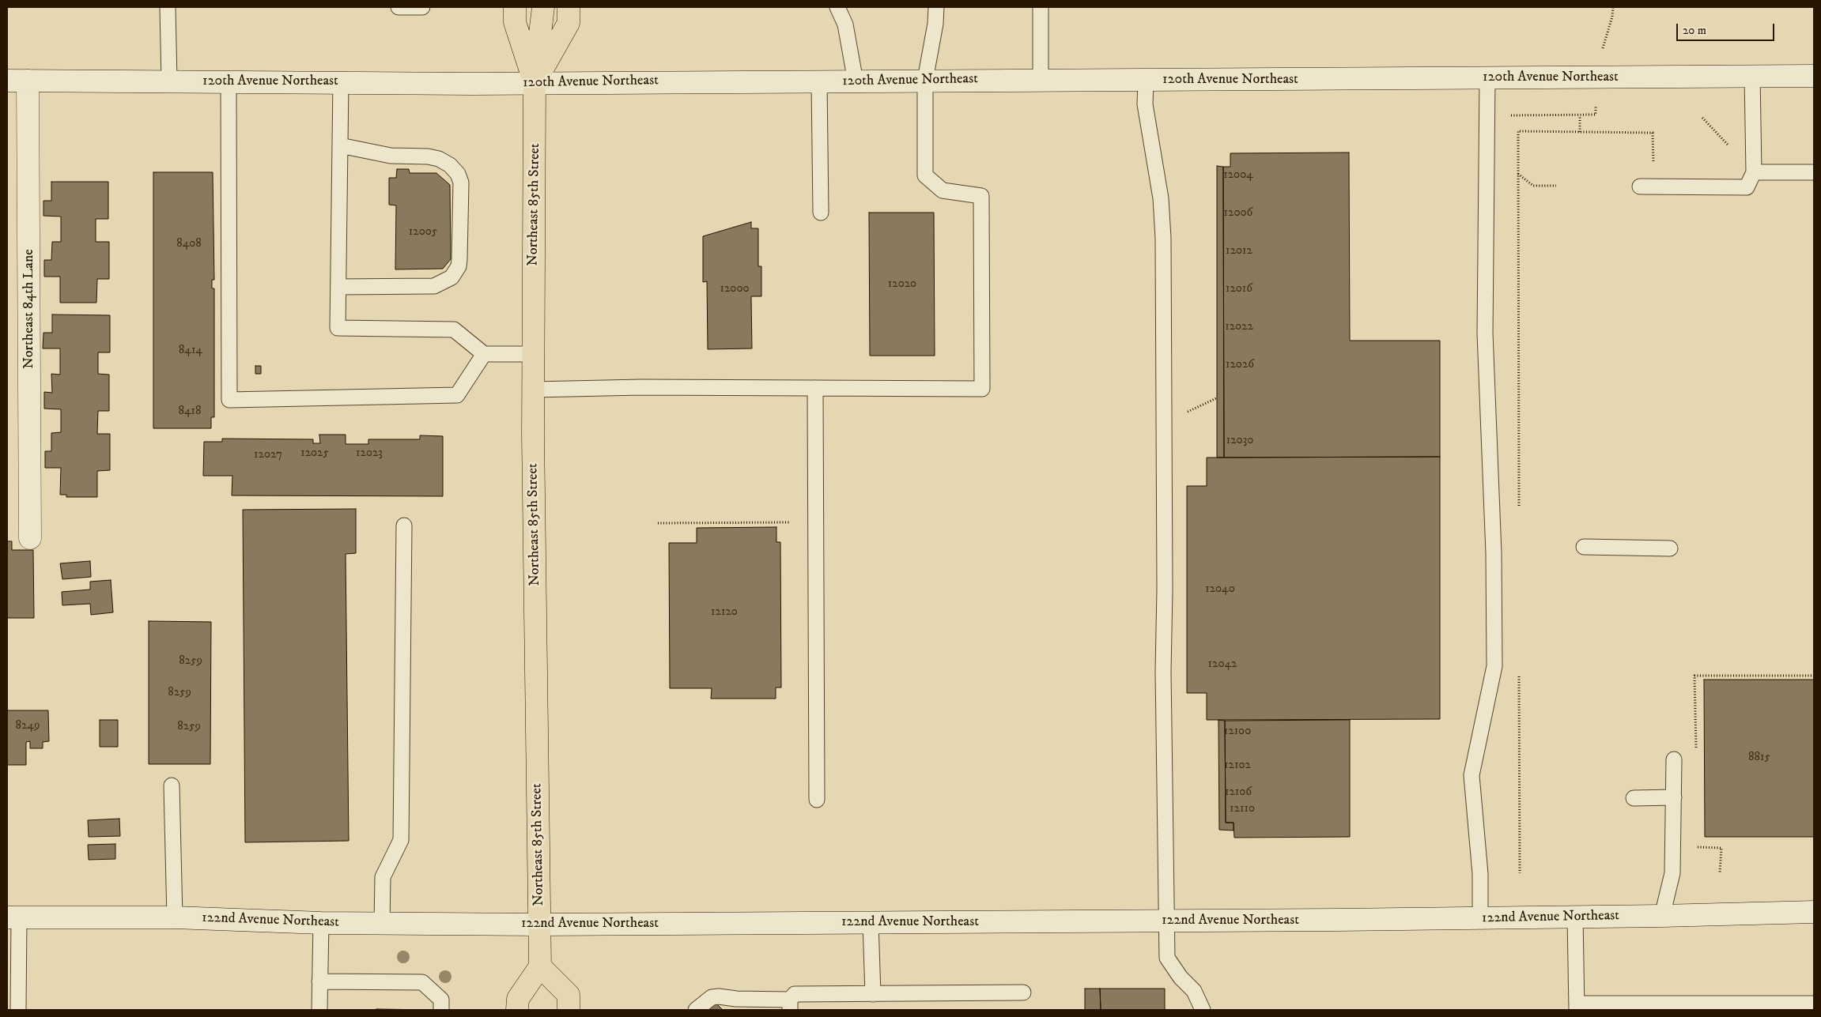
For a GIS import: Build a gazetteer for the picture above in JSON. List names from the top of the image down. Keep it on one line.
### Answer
{"streets":{"main road":["Northeast 85th Street"],"street":["120th Avenue Northeast","Northeast 84th Lane","122nd Avenue Northeast"]},"crossings":[["120th Avenue Northeast","Northeast 85th Street"],["120th Avenue Northeast","Northeast 84th Lane"],["Northeast 85th Street","122nd Avenue Northeast"]],"house_numbers":["12004","12006","12005","8408","12012","12020","12000","12016","12022","8414","12026","8418","12030","12025","12023","12027","12040","12120","8259","12042","8259","8249","8259","12100","8815","12102","12106","12110"],"scale_bar":"20 m"}
